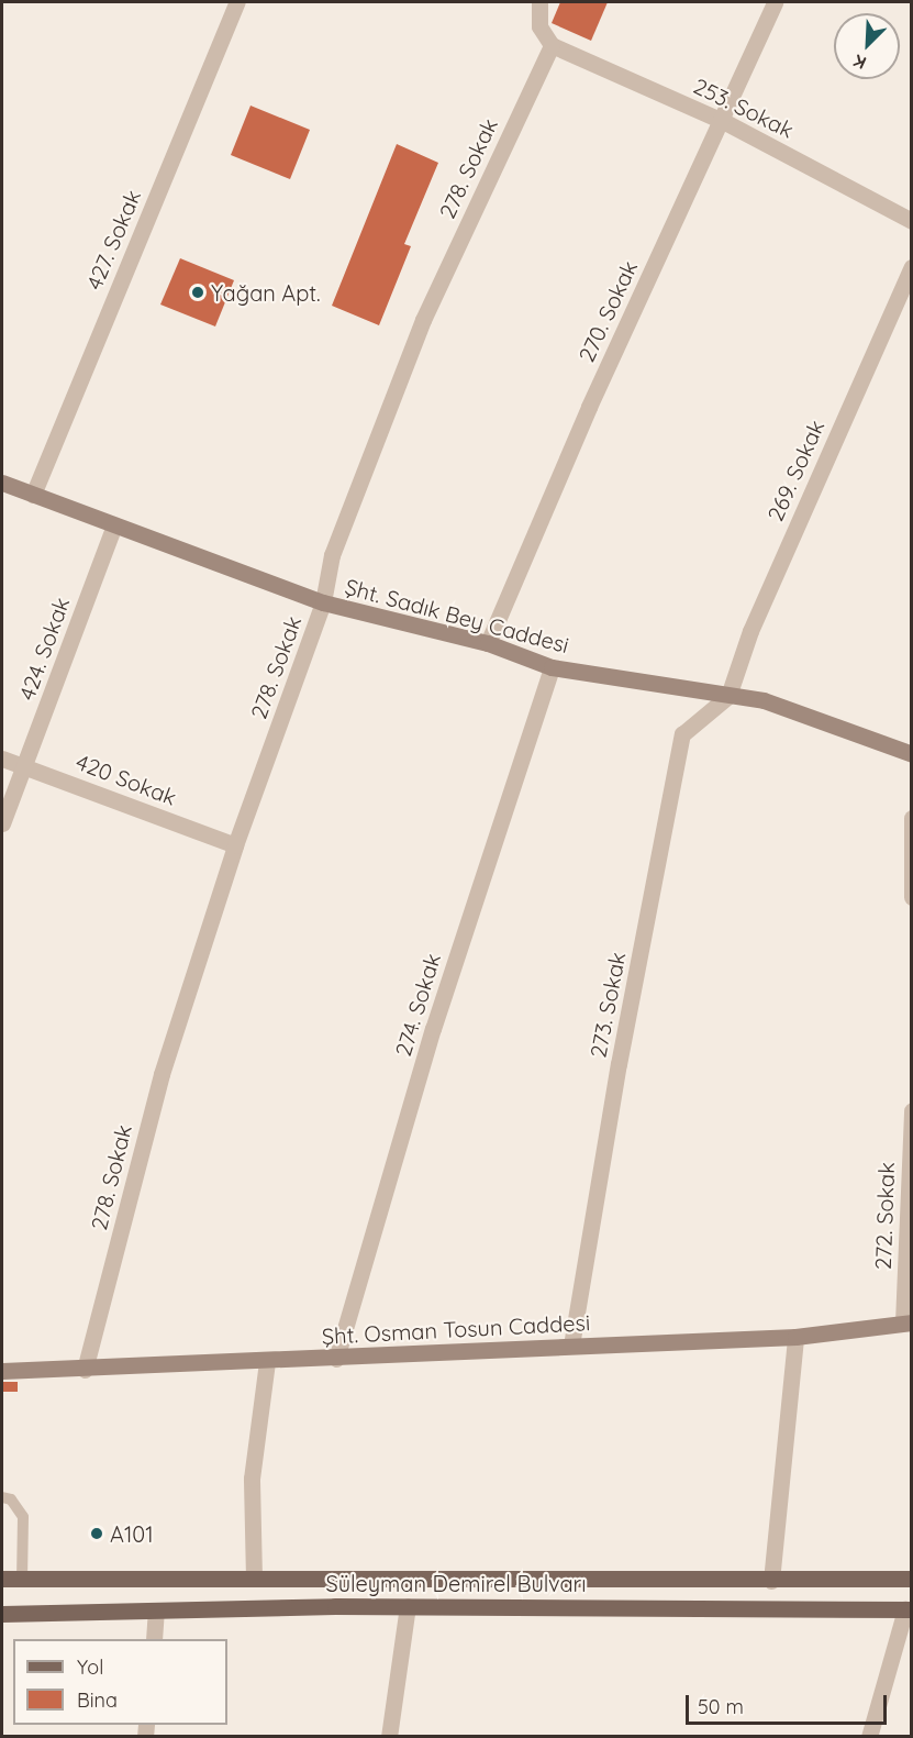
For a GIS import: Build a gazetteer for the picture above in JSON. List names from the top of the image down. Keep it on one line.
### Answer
{"streets":{"main road":["Süleyman Demirel Bulvarı"],"street":["253. Sokak","278. Sokak","427. Sokak","270. Sokak","269. Sokak","Şht. Sadık Bey Caddesi","424. Sokak","420 Sokak","274. Sokak","273. Sokak","272. Sokak","Şht. Osman Tosun Caddesi"]},"crossings":[["253. Sokak","278. Sokak"],["253. Sokak","270. Sokak"],["278. Sokak","Şht. Sadık Bey Caddesi"],["278. Sokak","420 Sokak"],["278. Sokak","Şht. Osman Tosun Caddesi"],["427. Sokak","Şht. Sadık Bey Caddesi"],["270. Sokak","Şht. Sadık Bey Caddesi"],["269. Sokak","Şht. Sadık Bey Caddesi"],["269. Sokak","273. Sokak"],["Şht. Sadık Bey Caddesi","424. Sokak"],["Şht. Sadık Bey Caddesi","274. Sokak"],["Şht. Sadık Bey Caddesi","273. Sokak"],["424. Sokak","420 Sokak"],["274. Sokak","Şht. Osman Tosun Caddesi"],["273. Sokak","Şht. Osman Tosun Caddesi"],["272. Sokak","Şht. Osman Tosun Caddesi"]],"places":["Yağan Apt.","A101"],"legend":["Yol","Bina"],"scale_bar":"50 m","north":"bottom left"}
